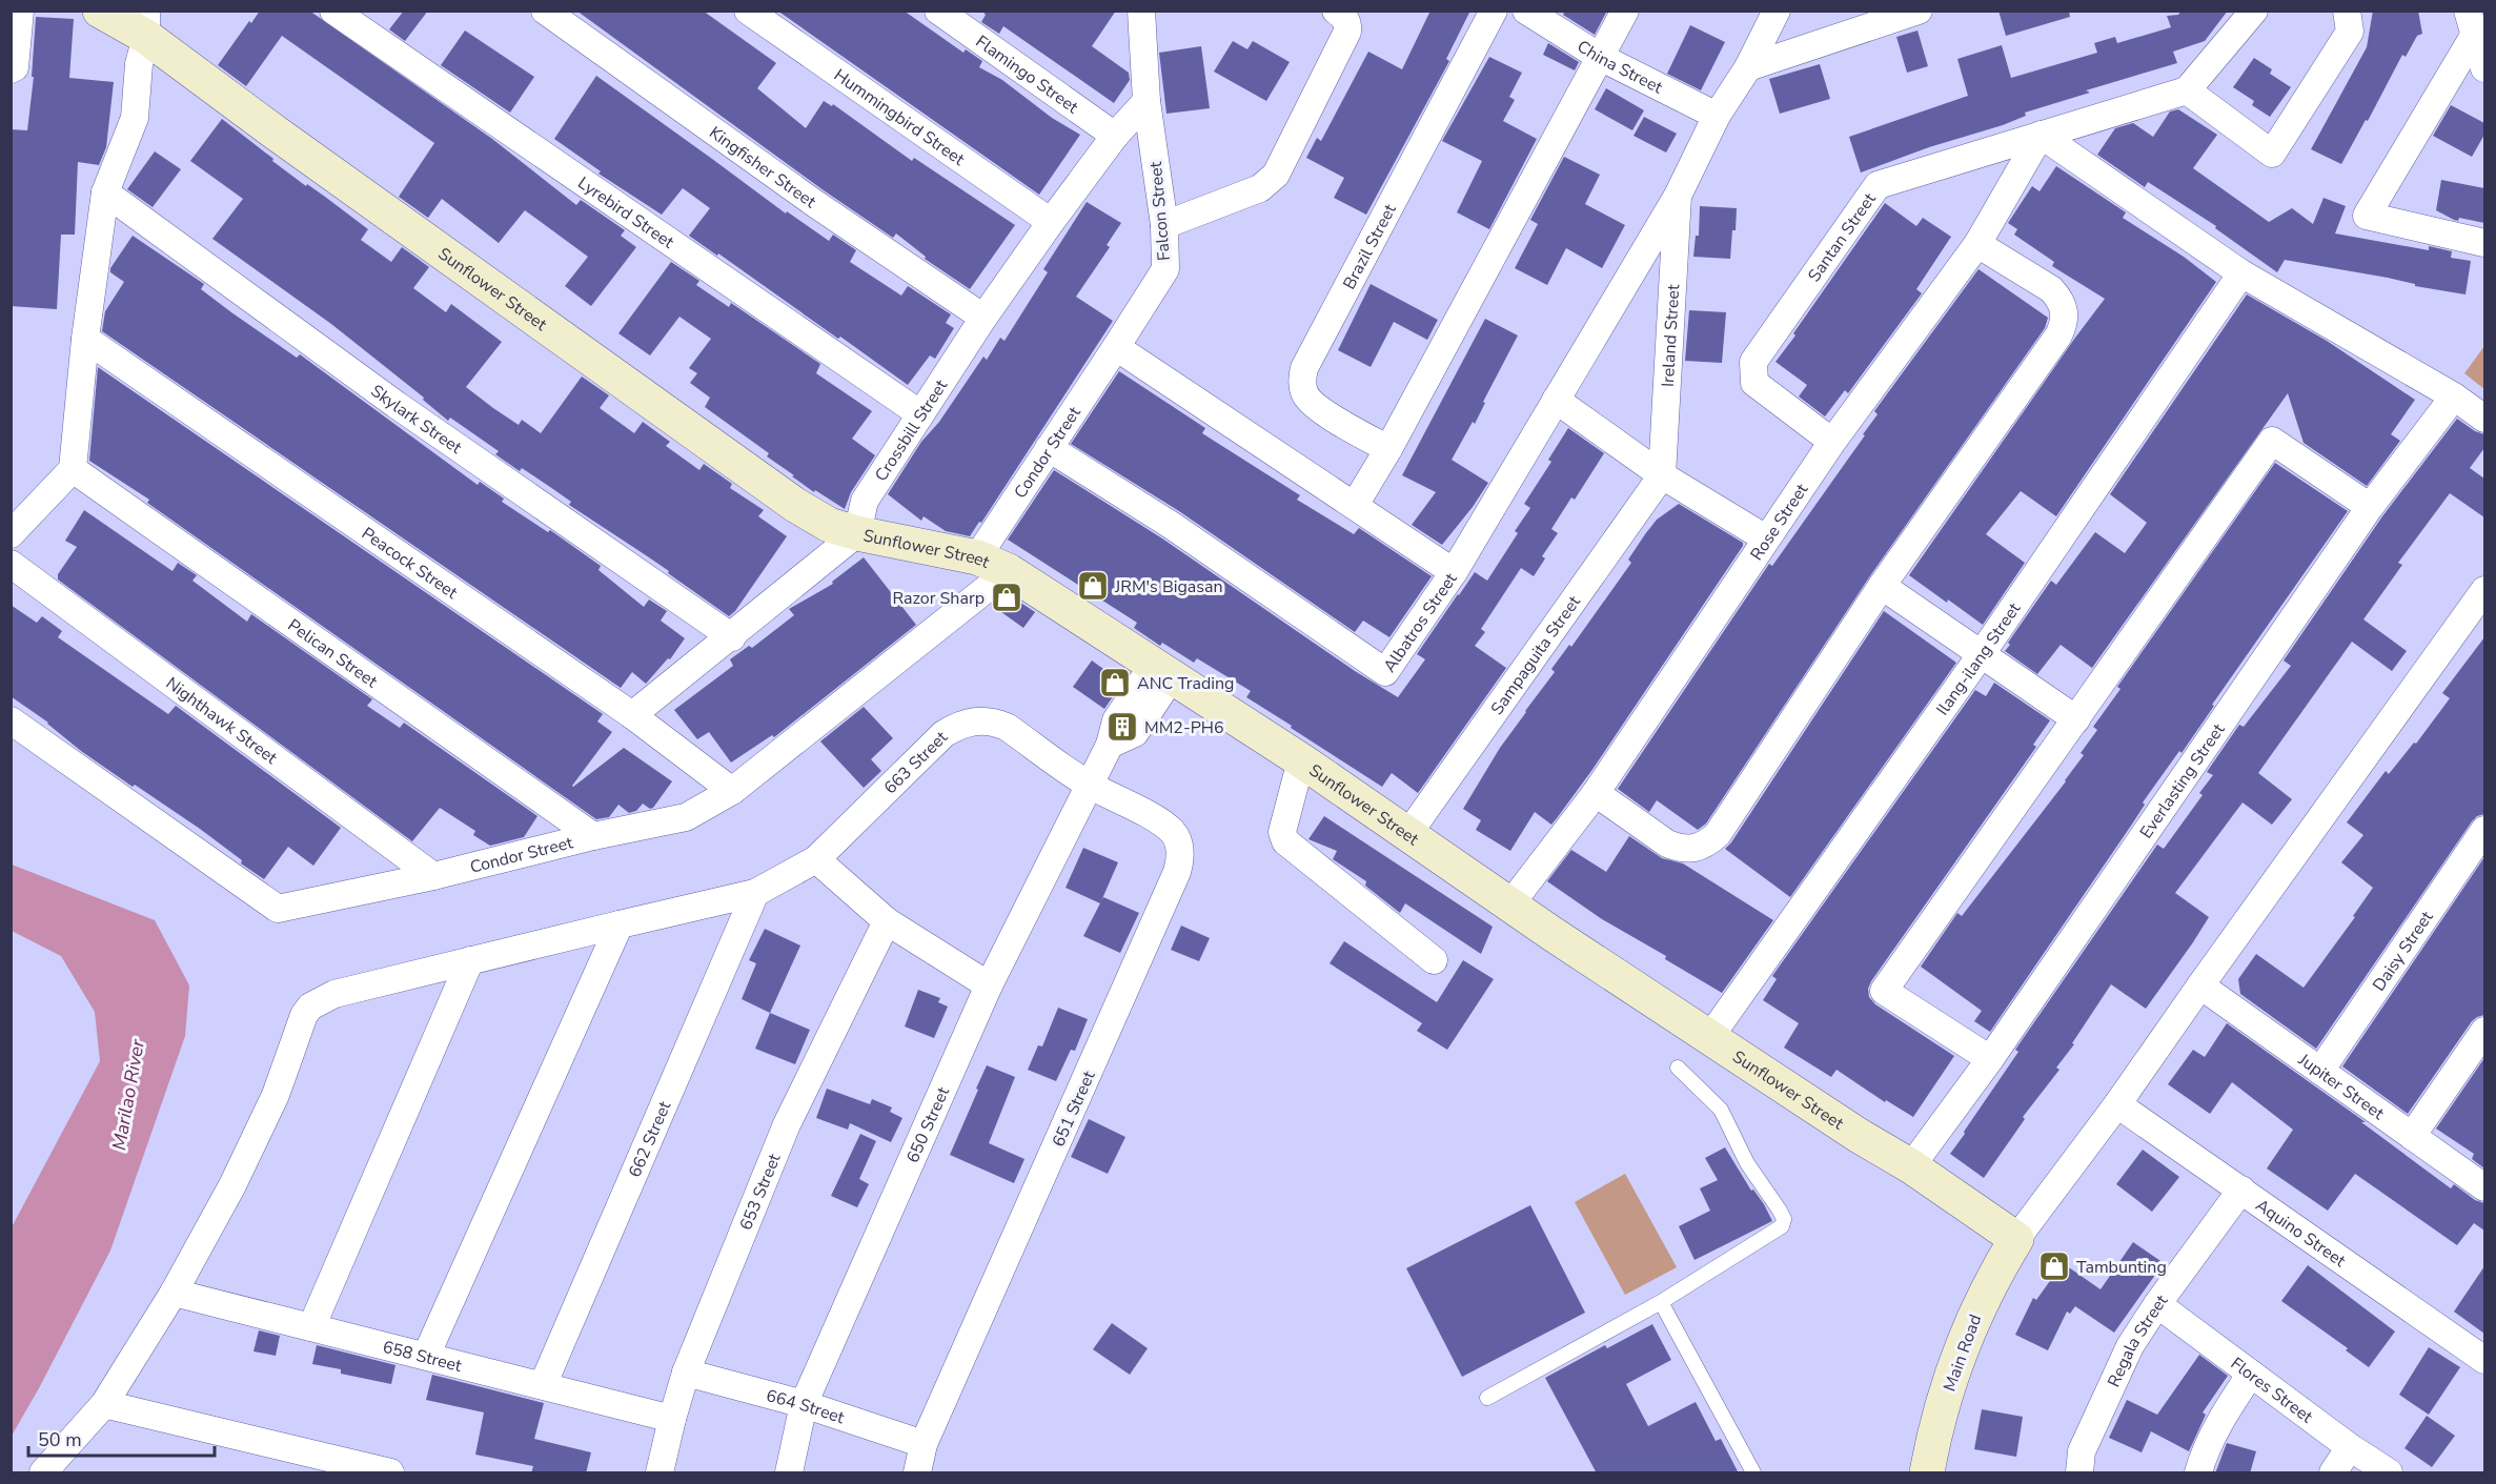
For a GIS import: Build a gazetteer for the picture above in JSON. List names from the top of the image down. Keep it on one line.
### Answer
{"streets":{"main road":["Sunflower Street","Main Road"],"street":["China Street","Flamingo Street","Hummingbird Street","Kingfisher Street","Falcon Street","Lyrebird Street","Santan Street","Brazil Street","Ireland Street","Skylark Street","Crossbill Street","Condor Street","Rose Street","Peacock Street","Albatros Street","Pelican Street","Sampaguita Street","Ilang-ilang Street","Nighthawk Street","663 Street","Everlasting Street","Daisy Street","Jupiter Street","651 Street","650 Street","662 Street","653 Street","Aquino Street","Regala Street","658 Street","Flores Street","664 Street"]},"crossings":[["Flamingo Street","Crossbill Street"],["Hummingbird Street","Crossbill Street"],["Kingfisher Street","Crossbill Street"],["Falcon Street","Crossbill Street"],["Falcon Street","Condor Street"],["Falcon Street","Albatros Street"],["Lyrebird Street","Crossbill Street"],["Santan Street","Rose Street"],["Sunflower Street","Crossbill Street"],["Sunflower Street","Condor Street"],["Sunflower Street","Rose Street"],["Sunflower Street","Sampaguita Street"],["Sunflower Street","Ilang-ilang Street"],["Sunflower Street","Everlasting Street"],["Sunflower Street","650 Street"],["Sunflower Street","Main Road"],["Ireland Street","Sampaguita Street"],["Condor Street","Peacock Street"],["Condor Street","Albatros Street"],["Condor Street","Pelican Street"],["Condor Street","Nighthawk Street"],["663 Street","651 Street"],["663 Street","650 Street"],["663 Street","662 Street"],["663 Street","658 Street"],["Daisy Street","Jupiter Street"],["651 Street","650 Street"],["651 Street","664 Street"],["650 Street","664 Street"],["662 Street","658 Street"],["653 Street","658 Street"],["653 Street","664 Street"],["Aquino Street","Regala Street"],["Regala Street","Flores Street"]],"water":["Marilao River"],"places":{"shop":["JRM's Bigasan","Razor Sharp","ANC Trading","Tambunting"],"building":["MM2-PH6"]},"scale_bar":"50 m"}
